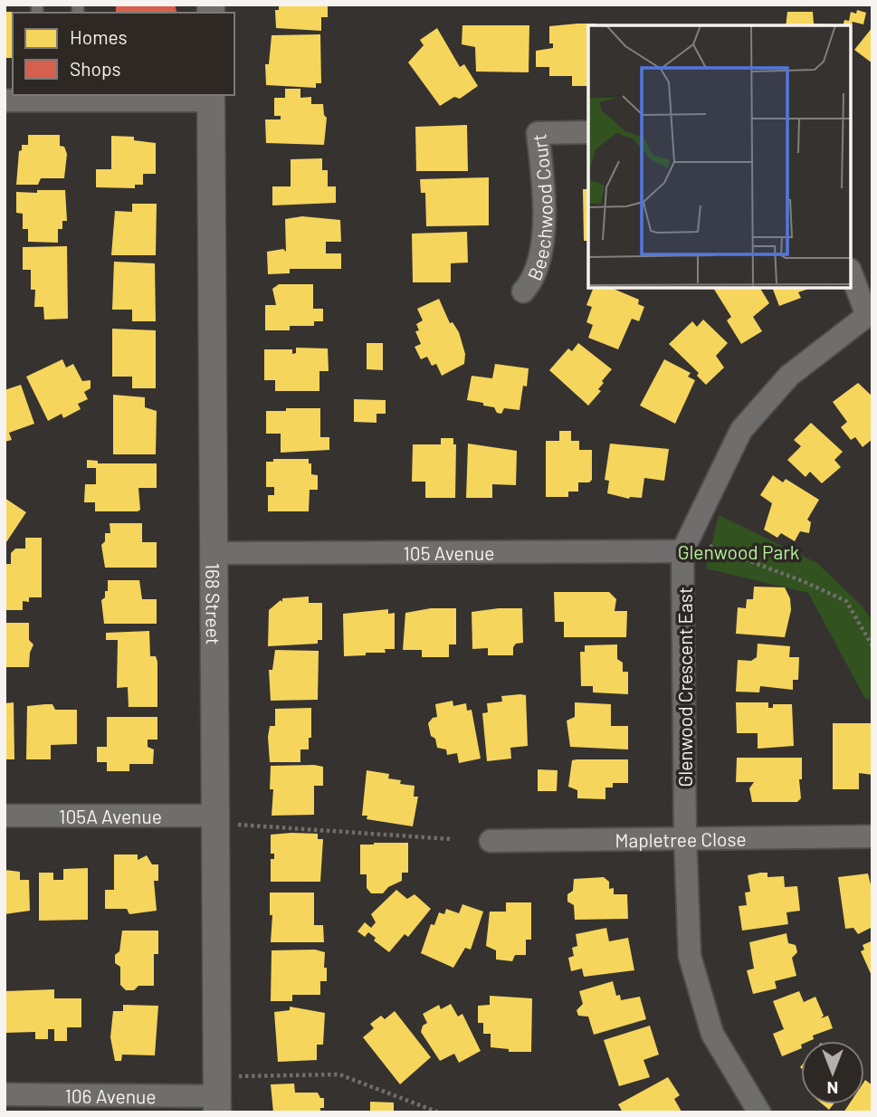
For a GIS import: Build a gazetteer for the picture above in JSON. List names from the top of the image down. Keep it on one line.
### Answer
{"streets":{"street":["Beechwood Court","105 Avenue","168 Street","Glenwood Crescent East","105A Avenue","Mapletree Close","106 Avenue"]},"crossings":[["105 Avenue","168 Street"],["105 Avenue","Glenwood Crescent East"],["168 Street","105A Avenue"],["168 Street","106 Avenue"],["Glenwood Crescent East","Mapletree Close"]],"parks":["Glenwood Park"],"legend":["Homes","Shops"],"north":"bottom"}
